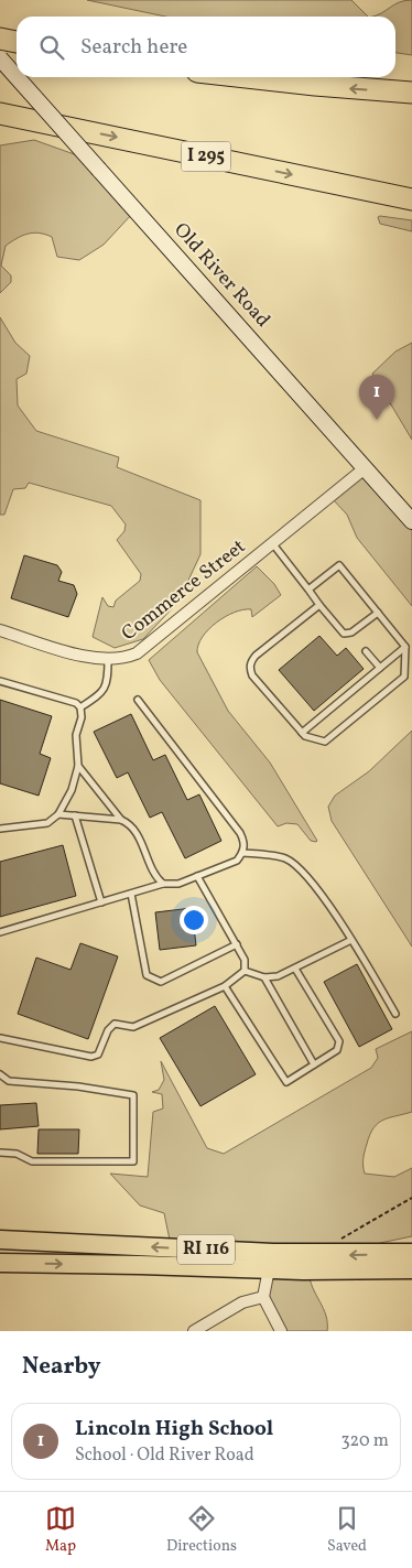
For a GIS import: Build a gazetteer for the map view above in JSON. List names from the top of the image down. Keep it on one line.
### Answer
{"streets":{"highway":["I 295"],"main road":["Old River Road","RI 116"],"street":["Commerce Street"]},"crossings":[["Old River Road","Commerce Street"]],"page":{"search":"Search here","pins":"1","heading":"Nearby","list":[{"mark":"1","name":"Lincoln High School","note":"School · Old River Road","value":"320 m"}],"nav":["Map","Directions","Saved"]}}
